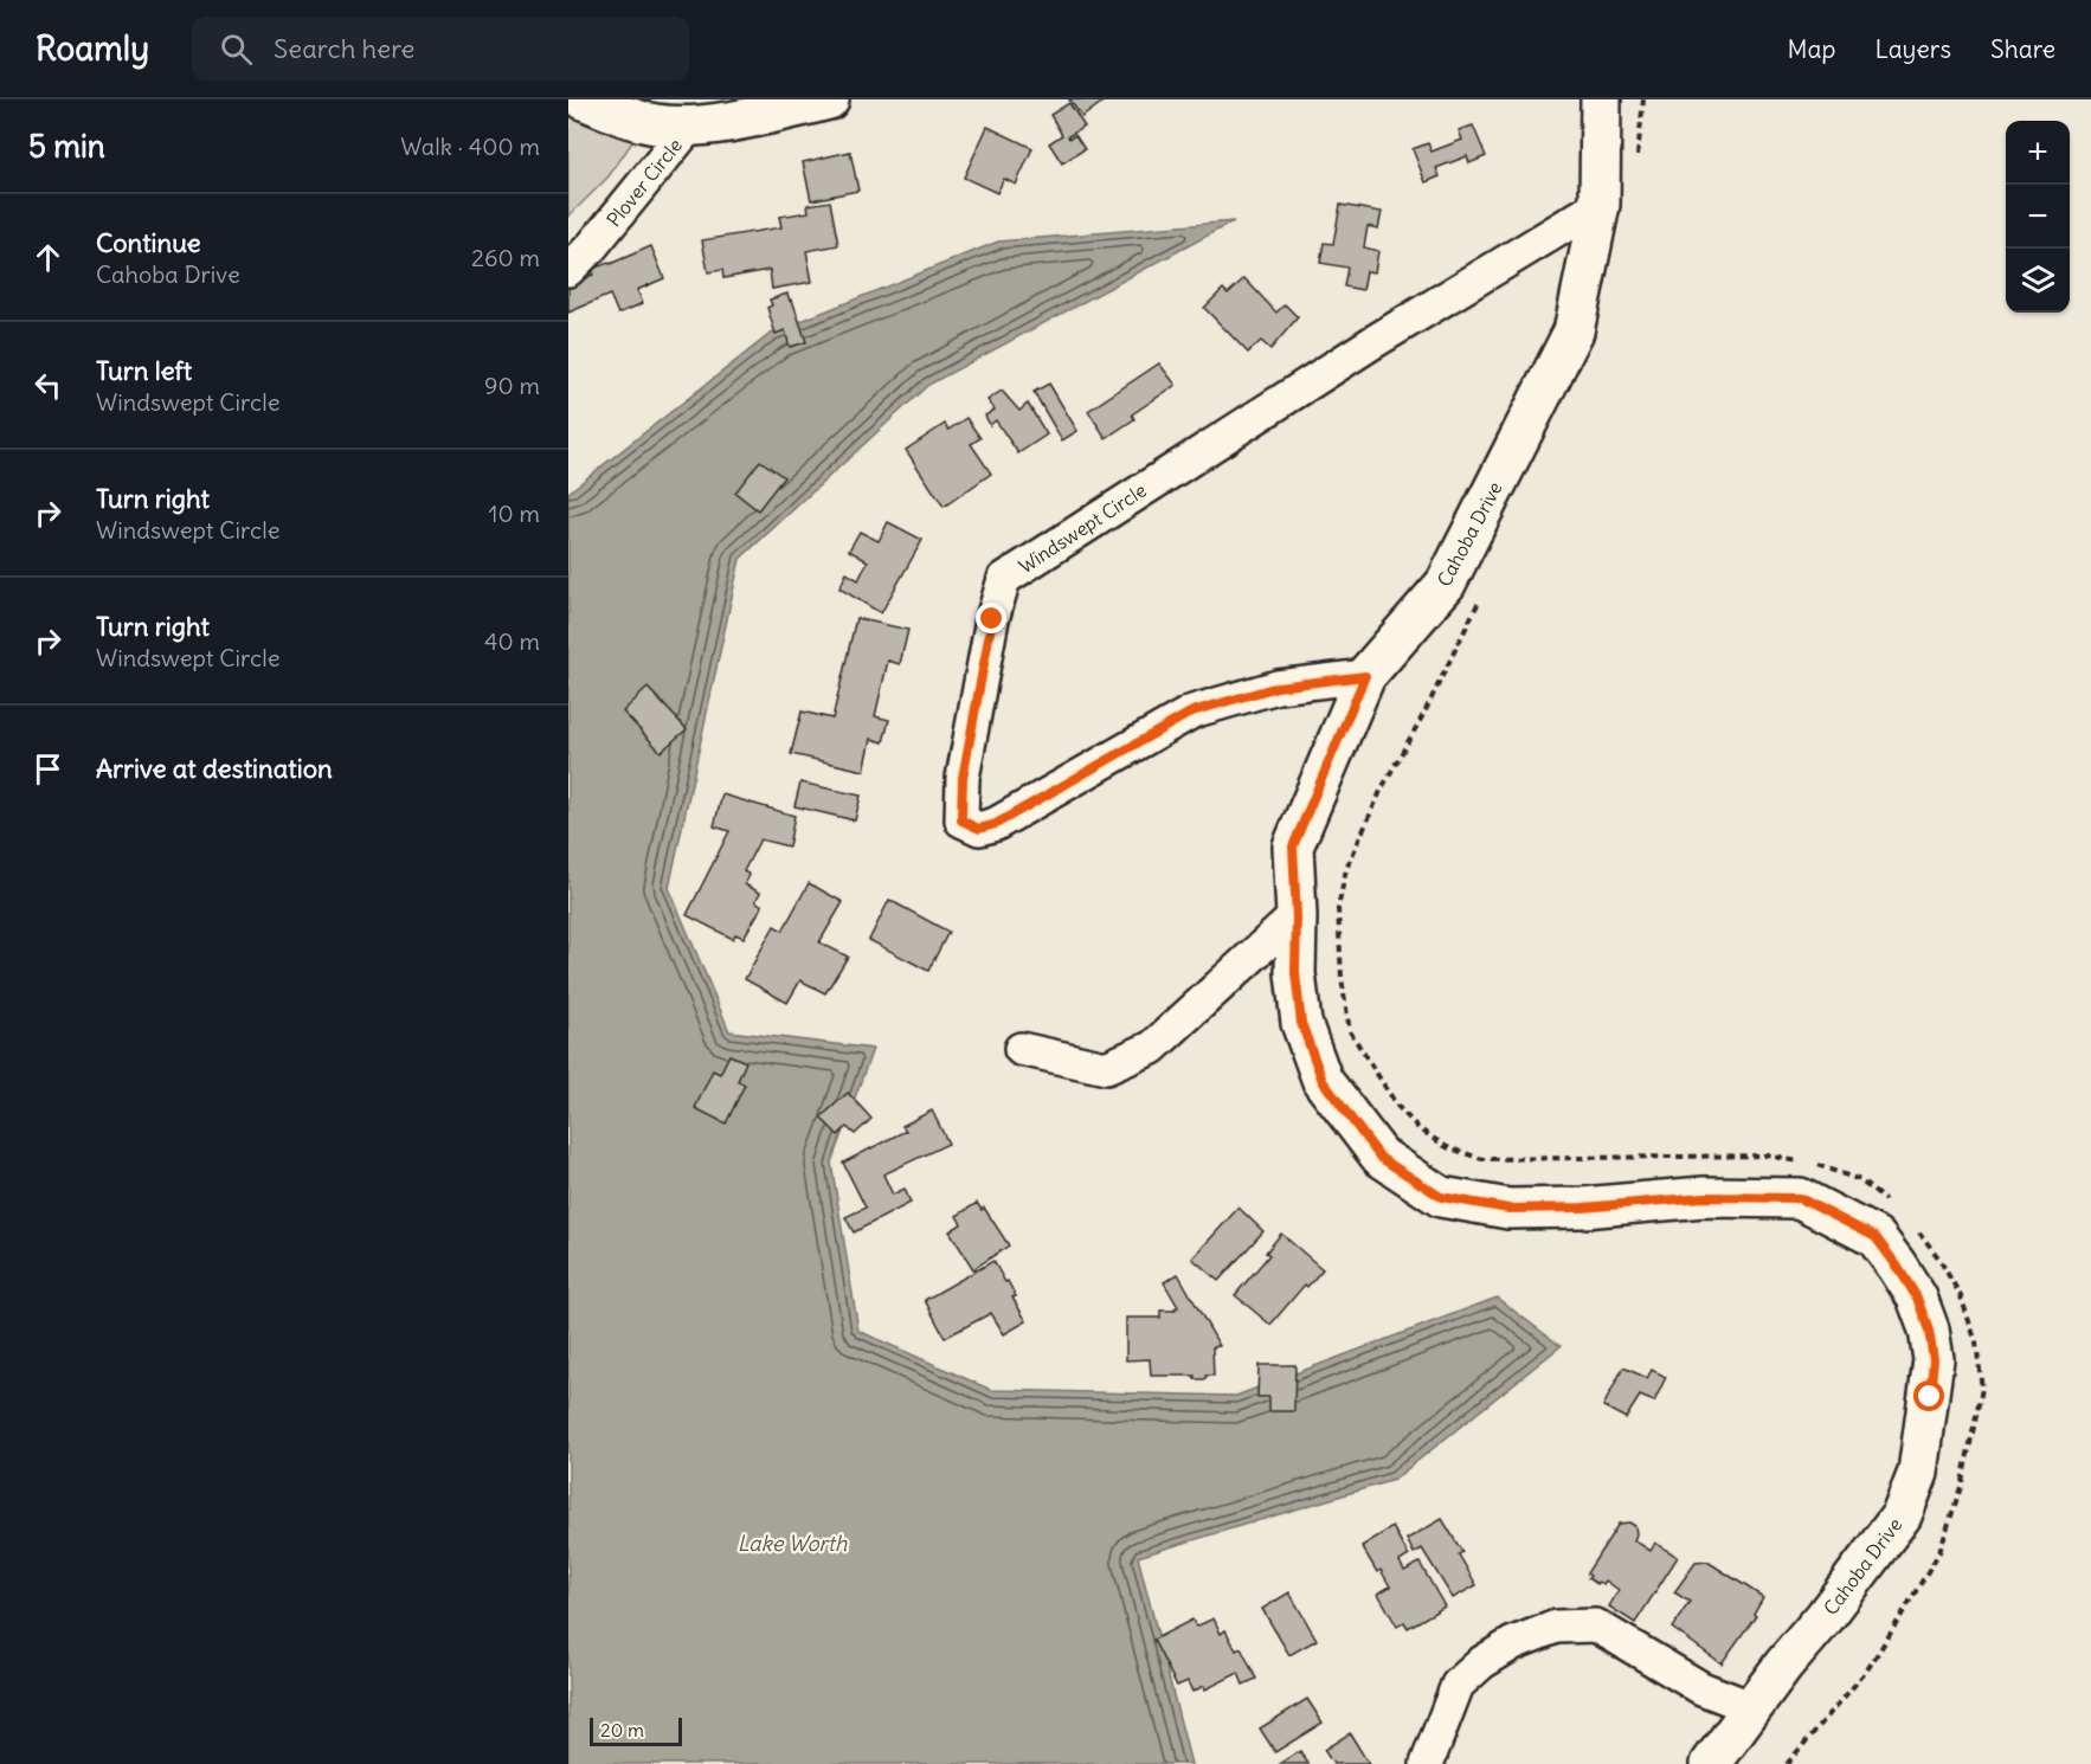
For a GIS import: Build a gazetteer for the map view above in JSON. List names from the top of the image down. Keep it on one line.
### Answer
{"streets":{"street":["Plover Circle","Windswept Circle","Cahoba Drive"]},"crossings":[["Windswept Circle","Cahoba Drive"]],"water":["Lake Worth"],"scale_bar":"20 m","page":{"header":"Roamly","search":"Search here","nav":["Map","Layers","Share"],"heading":["5 min","Walk · 400 m"],"map_buttons":["+","−"],"list":[["Continue","Cahoba Drive","260 m"],["Turn left","Windswept Circle","90 m"],["Turn right","Windswept Circle","10 m"],["Turn right","Windswept Circle","40 m"],"Arrive at destination"],"scale":"20 m"}}
